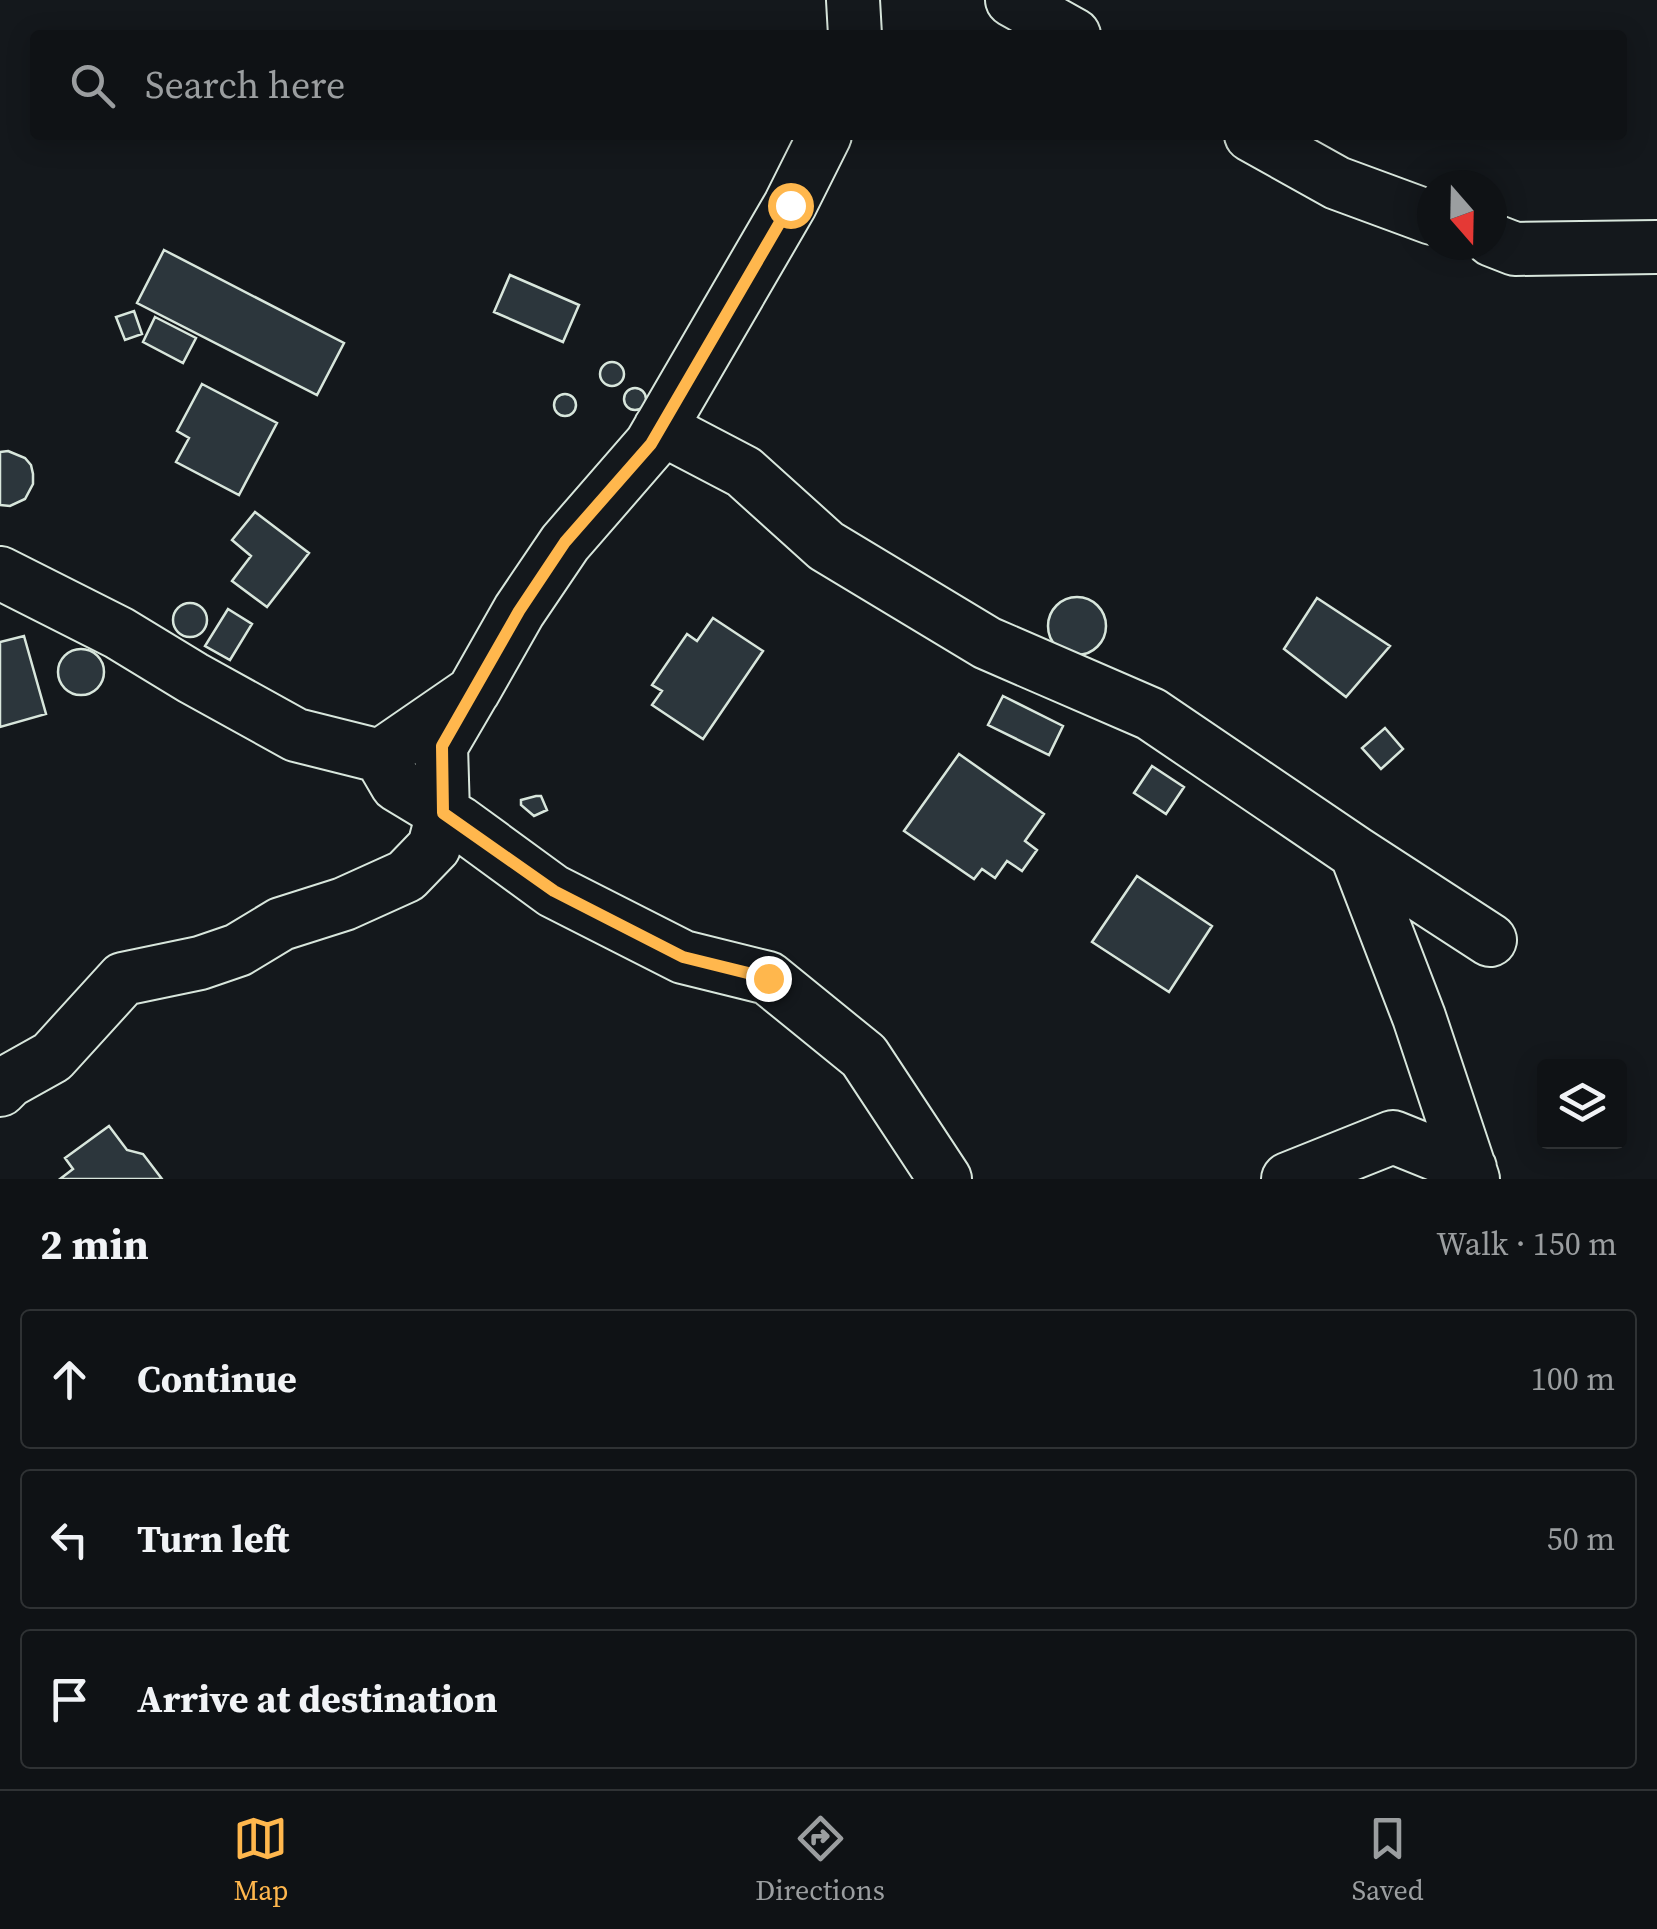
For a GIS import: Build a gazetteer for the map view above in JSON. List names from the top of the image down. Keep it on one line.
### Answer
{"north":"bottom","page":{"search":"Search here","heading":["2 min","Walk · 150 m"],"list":[["Continue","100 m"],["Turn left","50 m"],"Arrive at destination"],"nav":["Map","Directions","Saved"]}}
